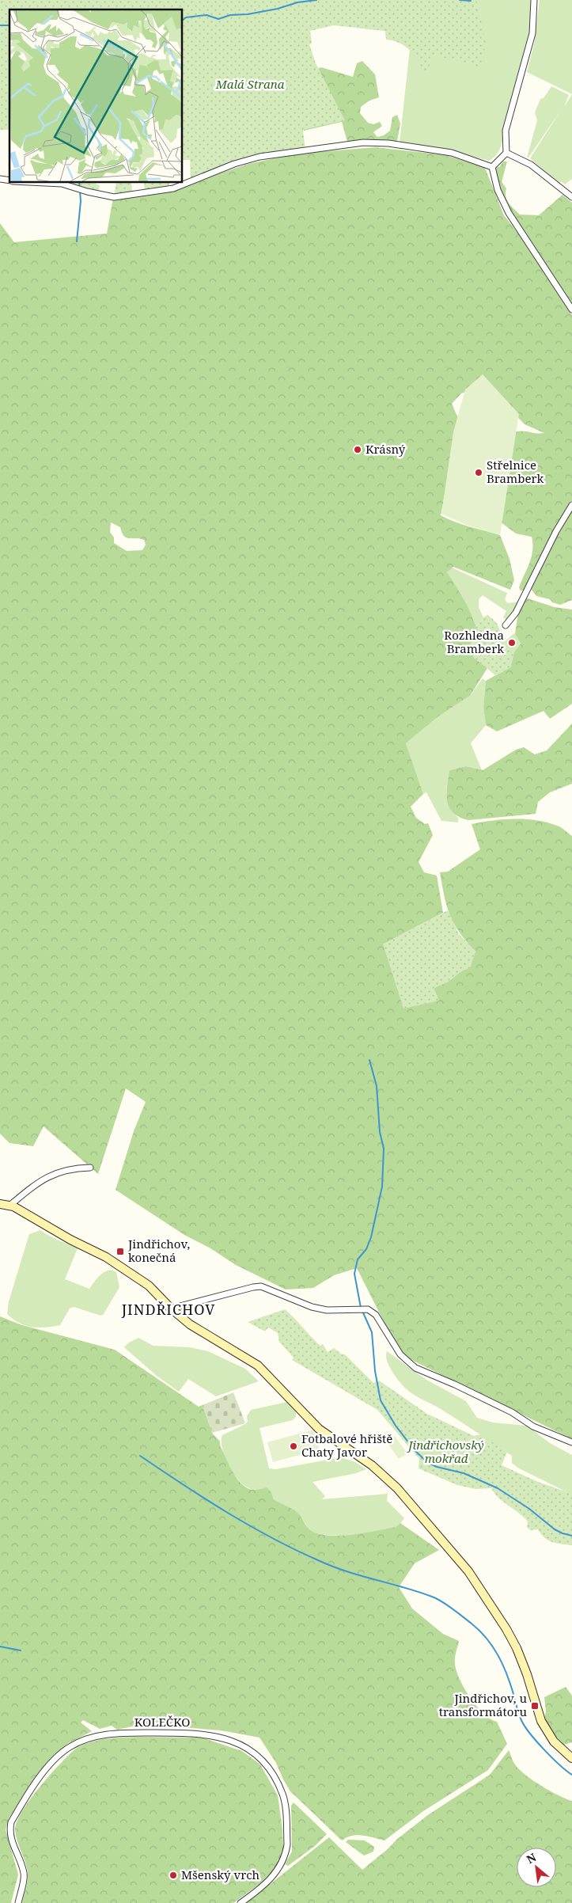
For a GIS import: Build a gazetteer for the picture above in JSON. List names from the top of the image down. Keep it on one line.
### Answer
{"streets":{"street":["KOLEČKO"]},"districts":["JINDŘICHOV"],"parks":["Malá Strana","Jindřichovský mokřad"],"places":{"other":["Krásný","Střelnice Bramberk","Rozhledna Bramberk","Fotbalové hřiště Chaty Javor","Mšenský vrch"],"transit":["Jindřichov, konečná","Jindřichov, u transformátoru"]},"north":"top left"}
